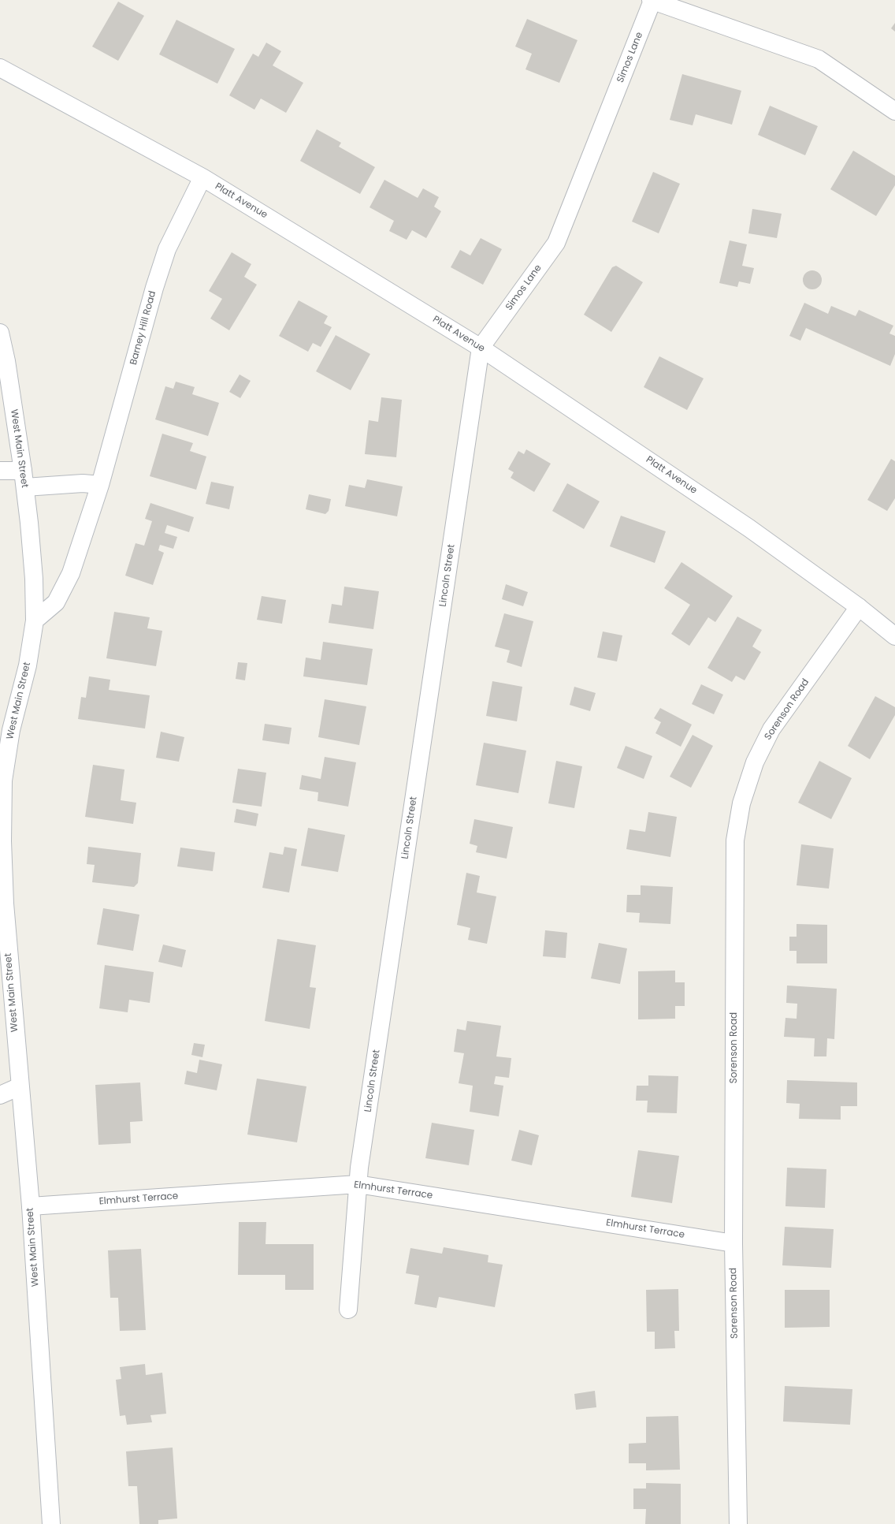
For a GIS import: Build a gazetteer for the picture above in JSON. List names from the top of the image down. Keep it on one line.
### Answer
{"streets":{"street":["Simos Lane","Platt Avenue","Barney Hill Road","West Main Street","Lincoln Street","Sorenson Road","Elmhurst Terrace"]},"crossings":[["Simos Lane","Platt Avenue"],["Simos Lane","Lincoln Street"],["Platt Avenue","Barney Hill Road"],["Platt Avenue","Lincoln Street"],["Platt Avenue","Sorenson Road"],["Barney Hill Road","West Main Street"],["West Main Street","Elmhurst Terrace"],["Lincoln Street","Elmhurst Terrace"],["Sorenson Road","Elmhurst Terrace"]]}
